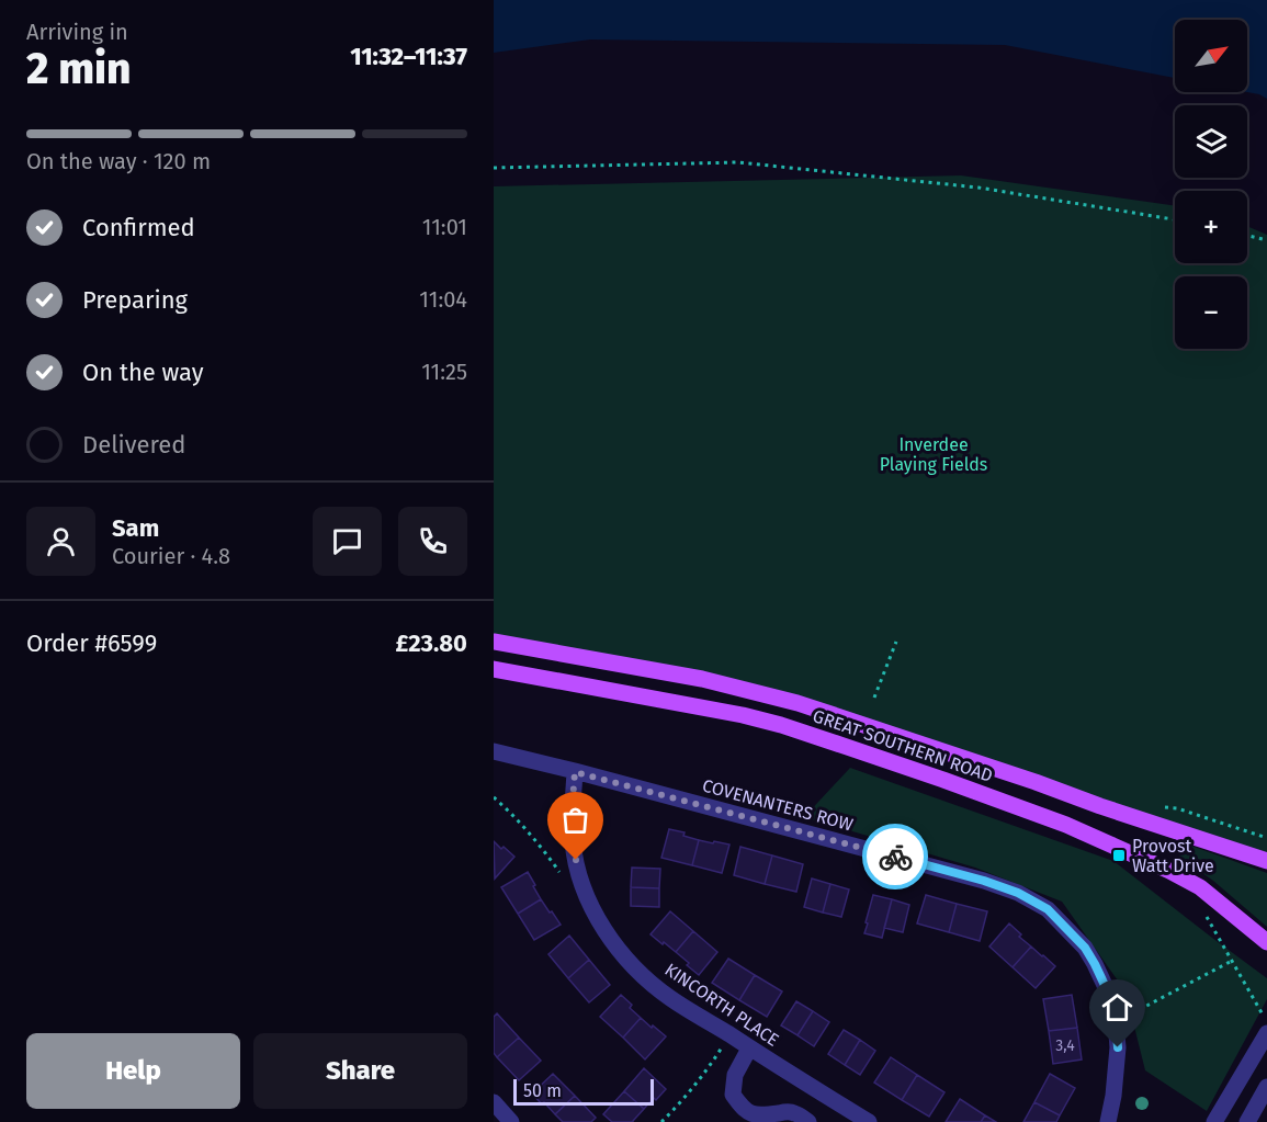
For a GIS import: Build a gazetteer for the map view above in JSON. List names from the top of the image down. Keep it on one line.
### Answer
{"streets":{"main road":["GREAT SOUTHERN ROAD"],"street":["COVENANTERS ROW","KINCORTH PLACE"]},"crossings":[["COVENANTERS ROW","KINCORTH PLACE"]],"parks":["Inverdee Playing Fields"],"places":{"transit":["Provost Watt Drive"]},"house_numbers":["3,4"],"scale_bar":"50 m","north":"top right","page":{"heading":["2 min","Arriving in","11:32–11:37"],"panel":["Sam","Courier · 4.8","Order #6599","£23.80"],"map_buttons":["+","−"],"bar":"On the way · 120 m","list":[["Confirmed","11:01"],["Preparing","11:04"],["On the way","11:25"],"Delivered"],"buttons":["Help","Share"],"scale":"50 m"}}
